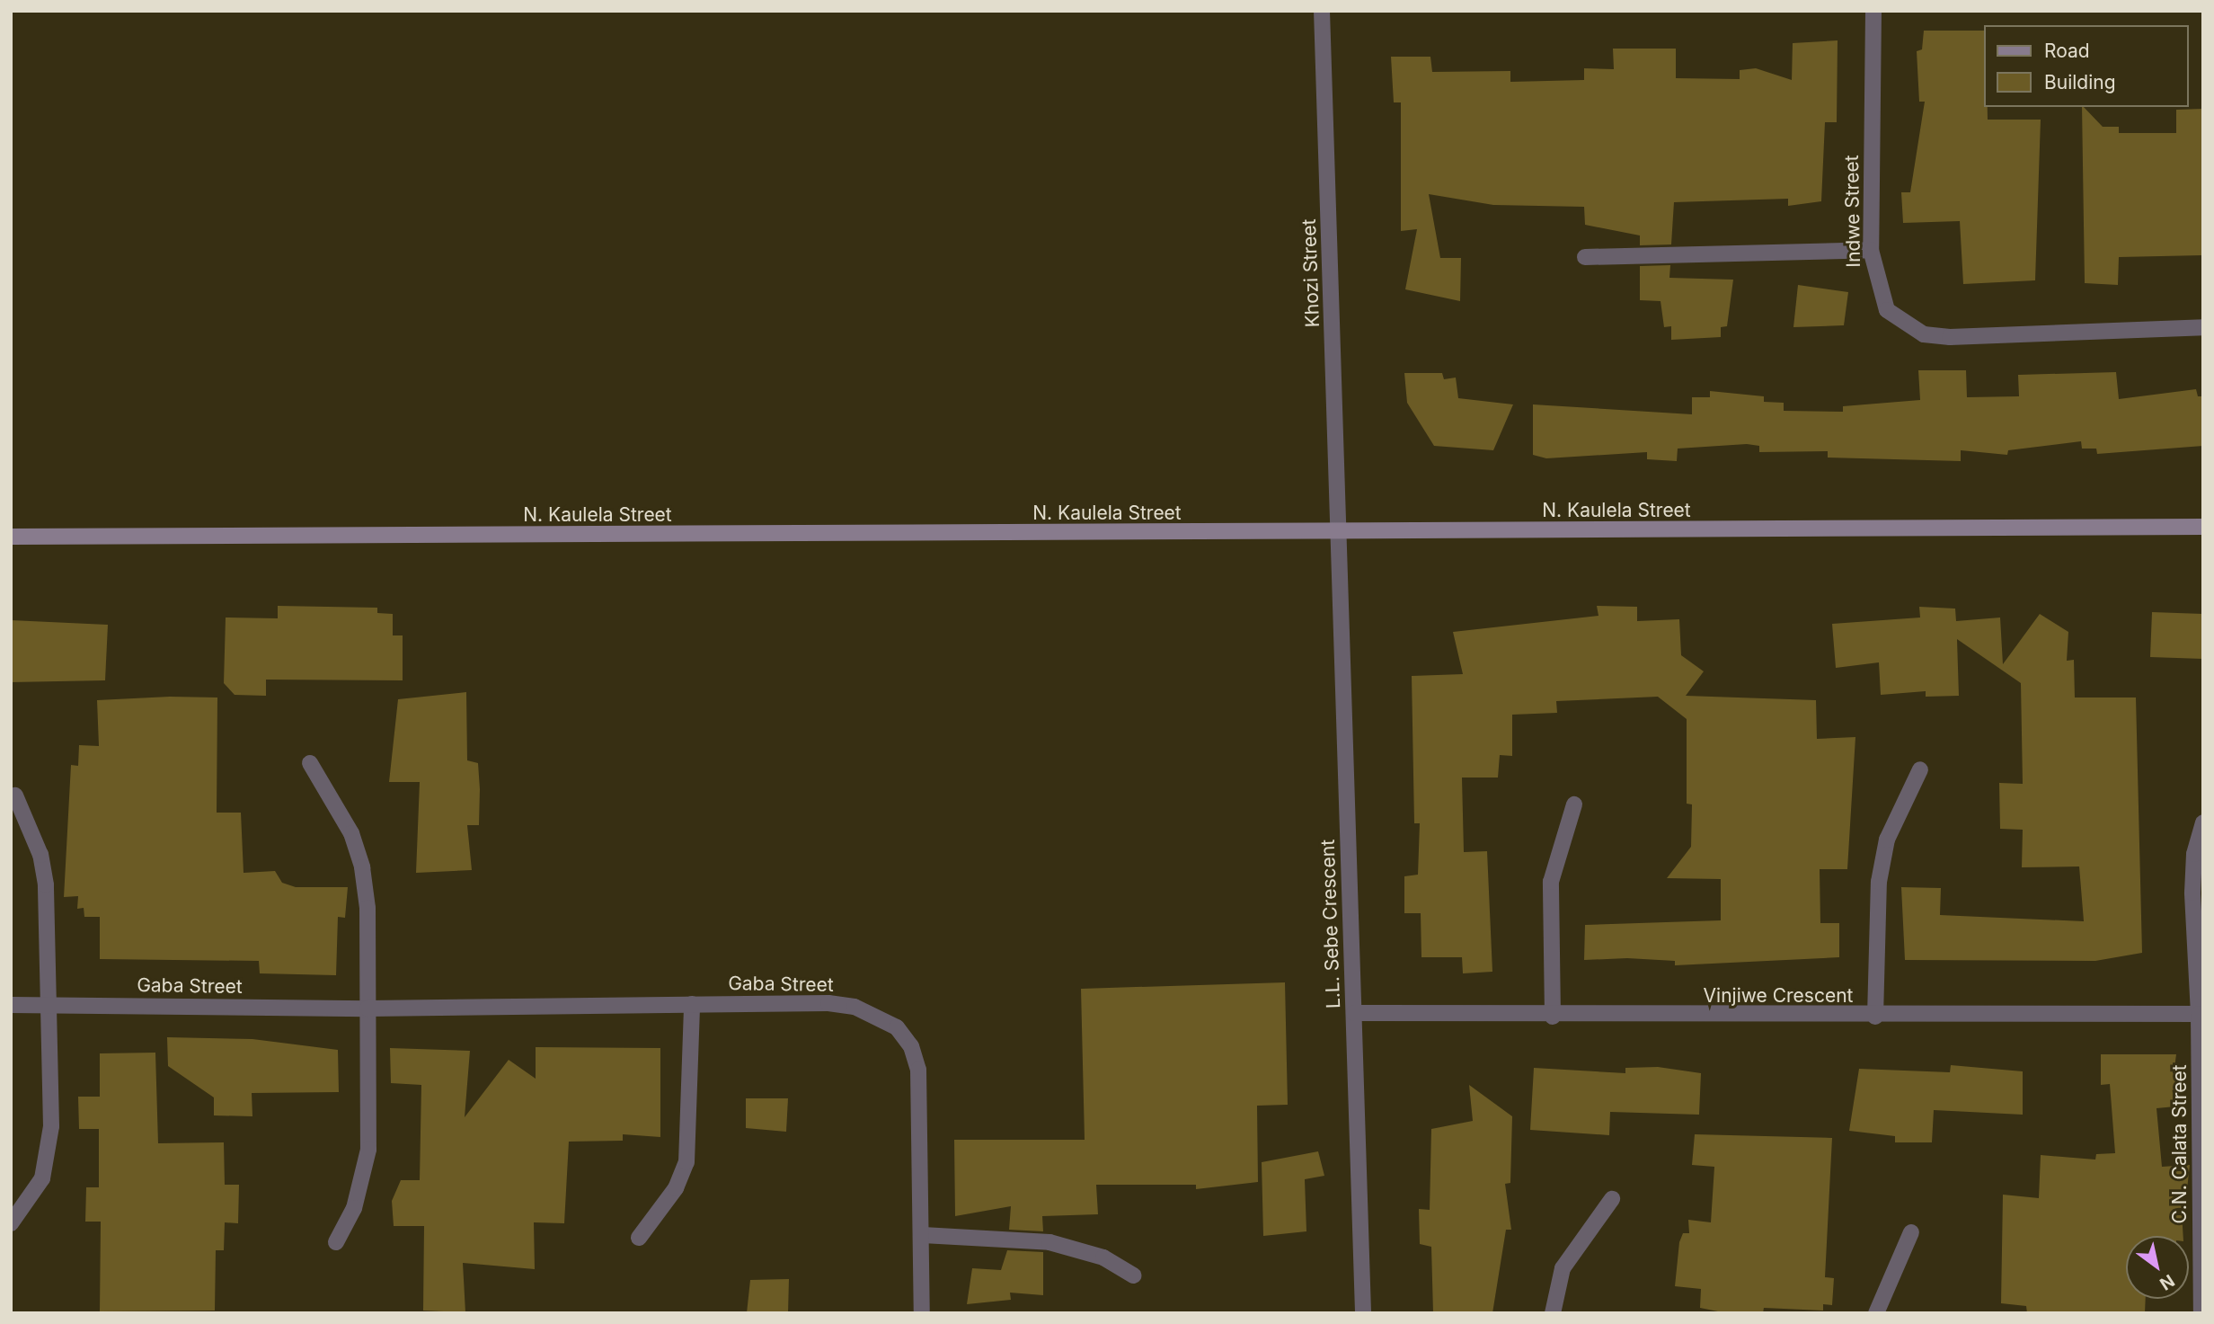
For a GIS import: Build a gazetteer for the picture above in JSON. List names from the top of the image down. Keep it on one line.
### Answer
{"streets":{"street":["Indwe Street","Khozi Street","N. Kaulela Street","L.L. Sebe Crescent","Gaba Street","Vinjiwe Crescent","C.N. Calata Street"]},"crossings":[["Khozi Street","N. Kaulela Street"],["Khozi Street","L.L. Sebe Crescent"],["N. Kaulela Street","L.L. Sebe Crescent"],["L.L. Sebe Crescent","Vinjiwe Crescent"],["Vinjiwe Crescent","C.N. Calata Street"]],"legend":["Road","Building"],"north":"bottom right"}
